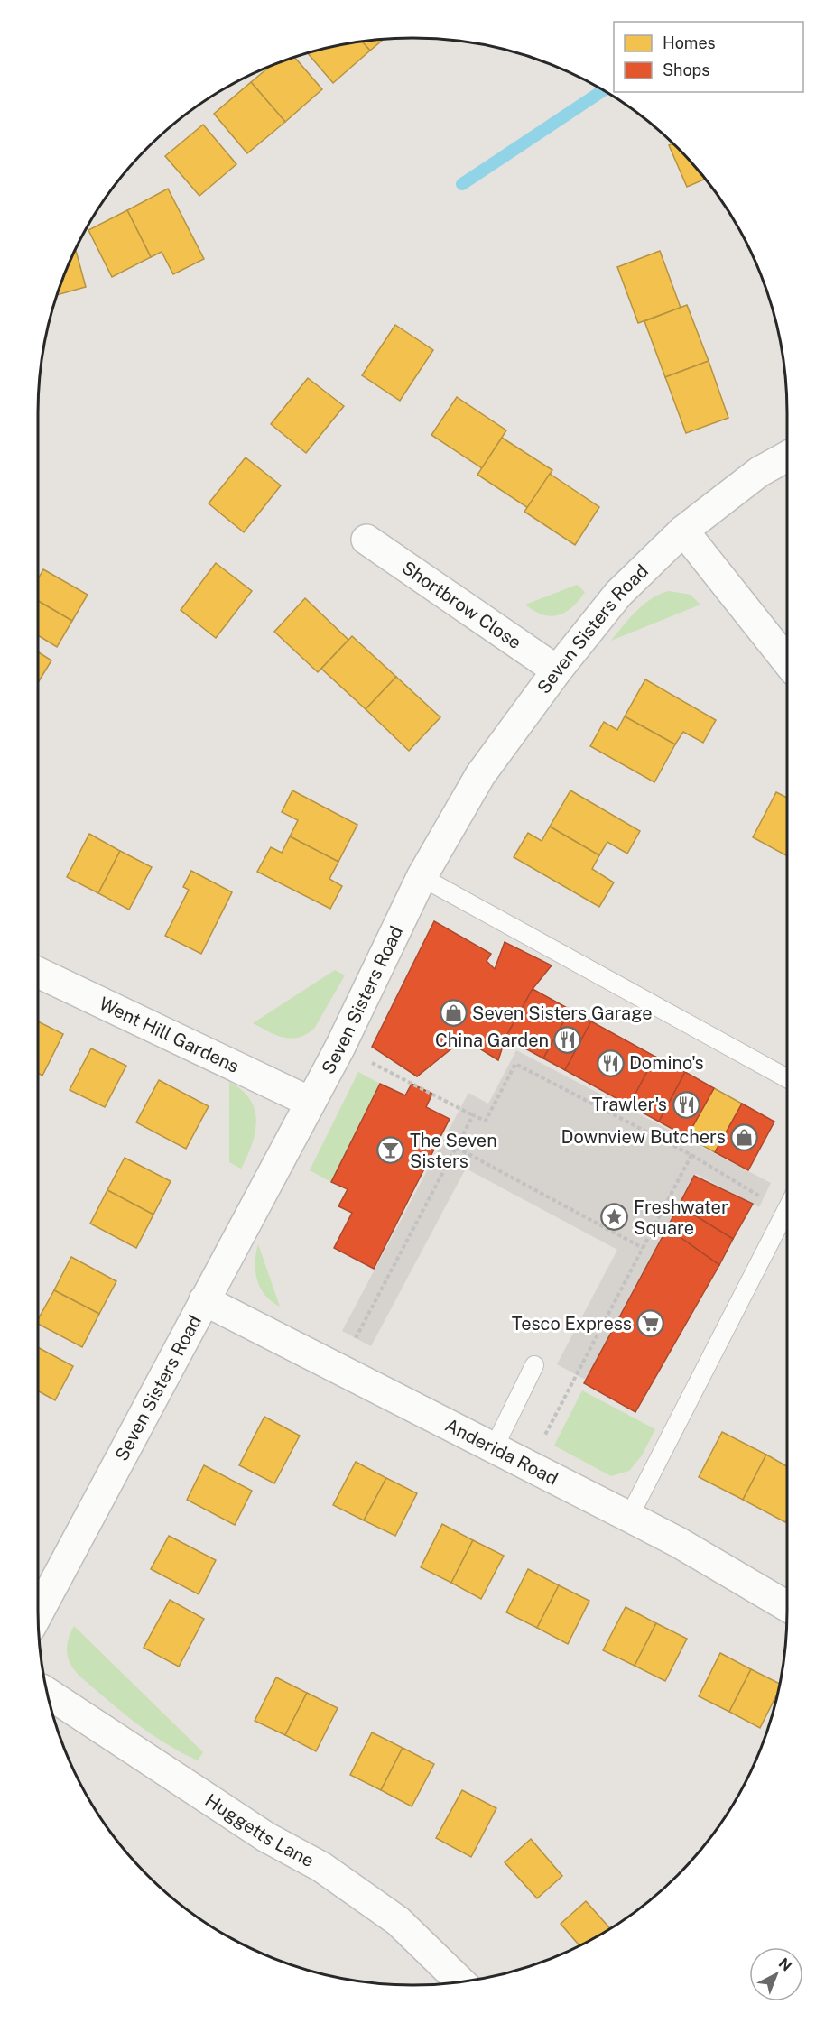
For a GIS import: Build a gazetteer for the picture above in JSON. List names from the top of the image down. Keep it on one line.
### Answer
{"streets":{"street":["Shortbrow Close","Seven Sisters Road","Went Hill Gardens","Anderida Road","Huggetts Lane"]},"crossings":[["Shortbrow Close","Seven Sisters Road"],["Seven Sisters Road","Went Hill Gardens"],["Seven Sisters Road","Anderida Road"]],"places":{"shop":["Seven Sisters Garage","Downview Butchers"],"restaurant":["China Garden","Domino's","Trawler's"],"bar":["The Seven Sisters"],"place":["Freshwater Square"],"supermarket":["Tesco Express"]},"legend":["Homes","Shops"],"north":"top right"}
